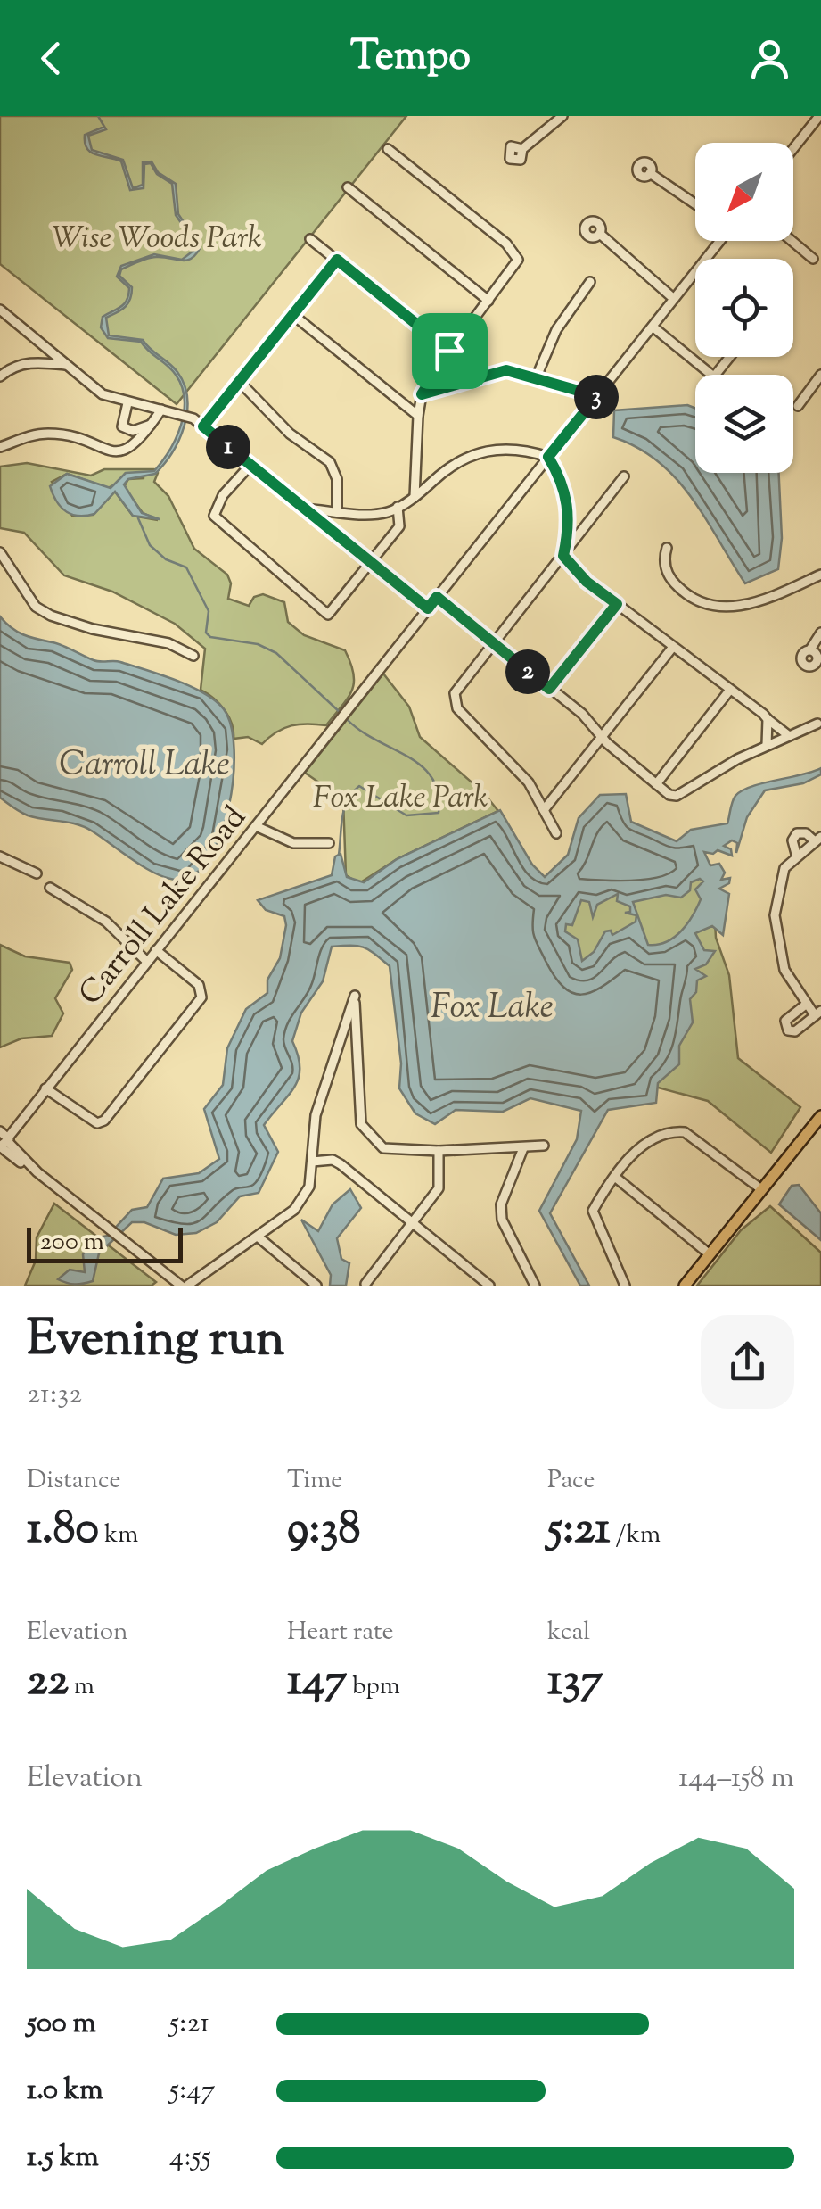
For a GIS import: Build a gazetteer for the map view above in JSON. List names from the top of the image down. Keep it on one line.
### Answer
{"streets":{"street":["Carroll Lake Road"]},"water":["Carroll Lake","Fox Lake"],"parks":["Wise Woods Park","Fox Lake Park"],"scale_bar":"200 m","north":"bottom left","page":{"header":"Tempo","pins":["3","1","2"],"scale":"200 m","heading":["Evening run","21:32"],"stats":[["Distance","1.80 km"],["Time","9:38"],["Pace","5:21 /km"],["Elevation","22 m"],["Heart rate","147 bpm"],["kcal","137"]],"chart":["Elevation","144–158 m"],"list":[{"name":"500 m","note":"5:21"},{"name":"1.0 km","note":"5:47"},{"name":"1.5 km","note":"4:55"}]}}
